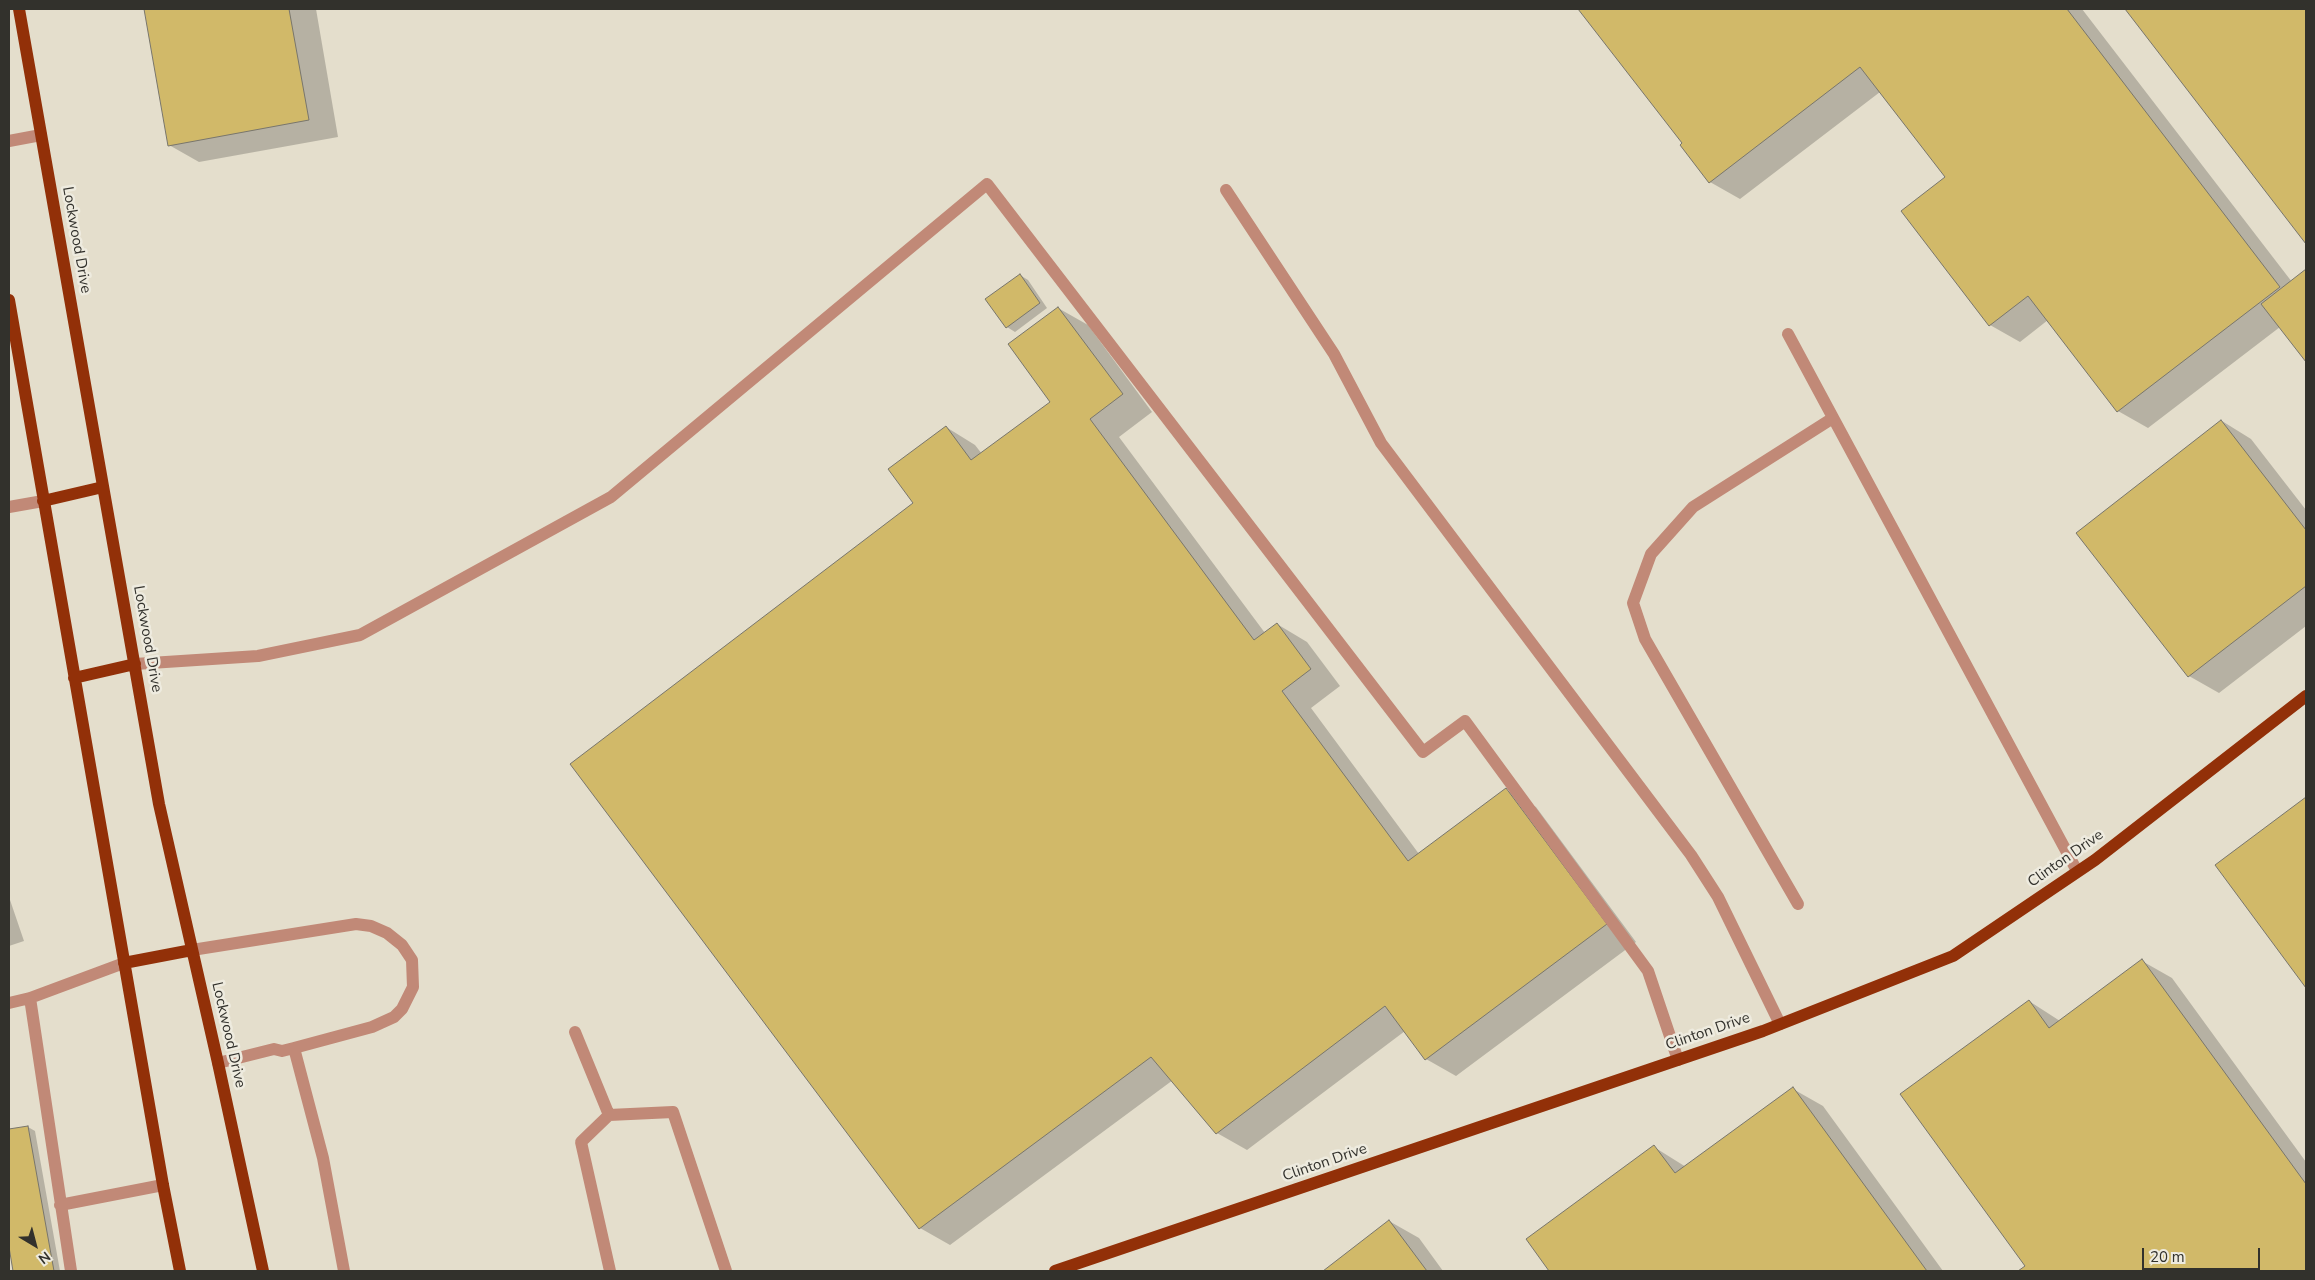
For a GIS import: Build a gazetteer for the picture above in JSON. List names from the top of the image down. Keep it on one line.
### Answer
{"streets":{"main road":["Lockwood Drive","Clinton Drive"]},"scale_bar":"20 m","north":"bottom right"}
